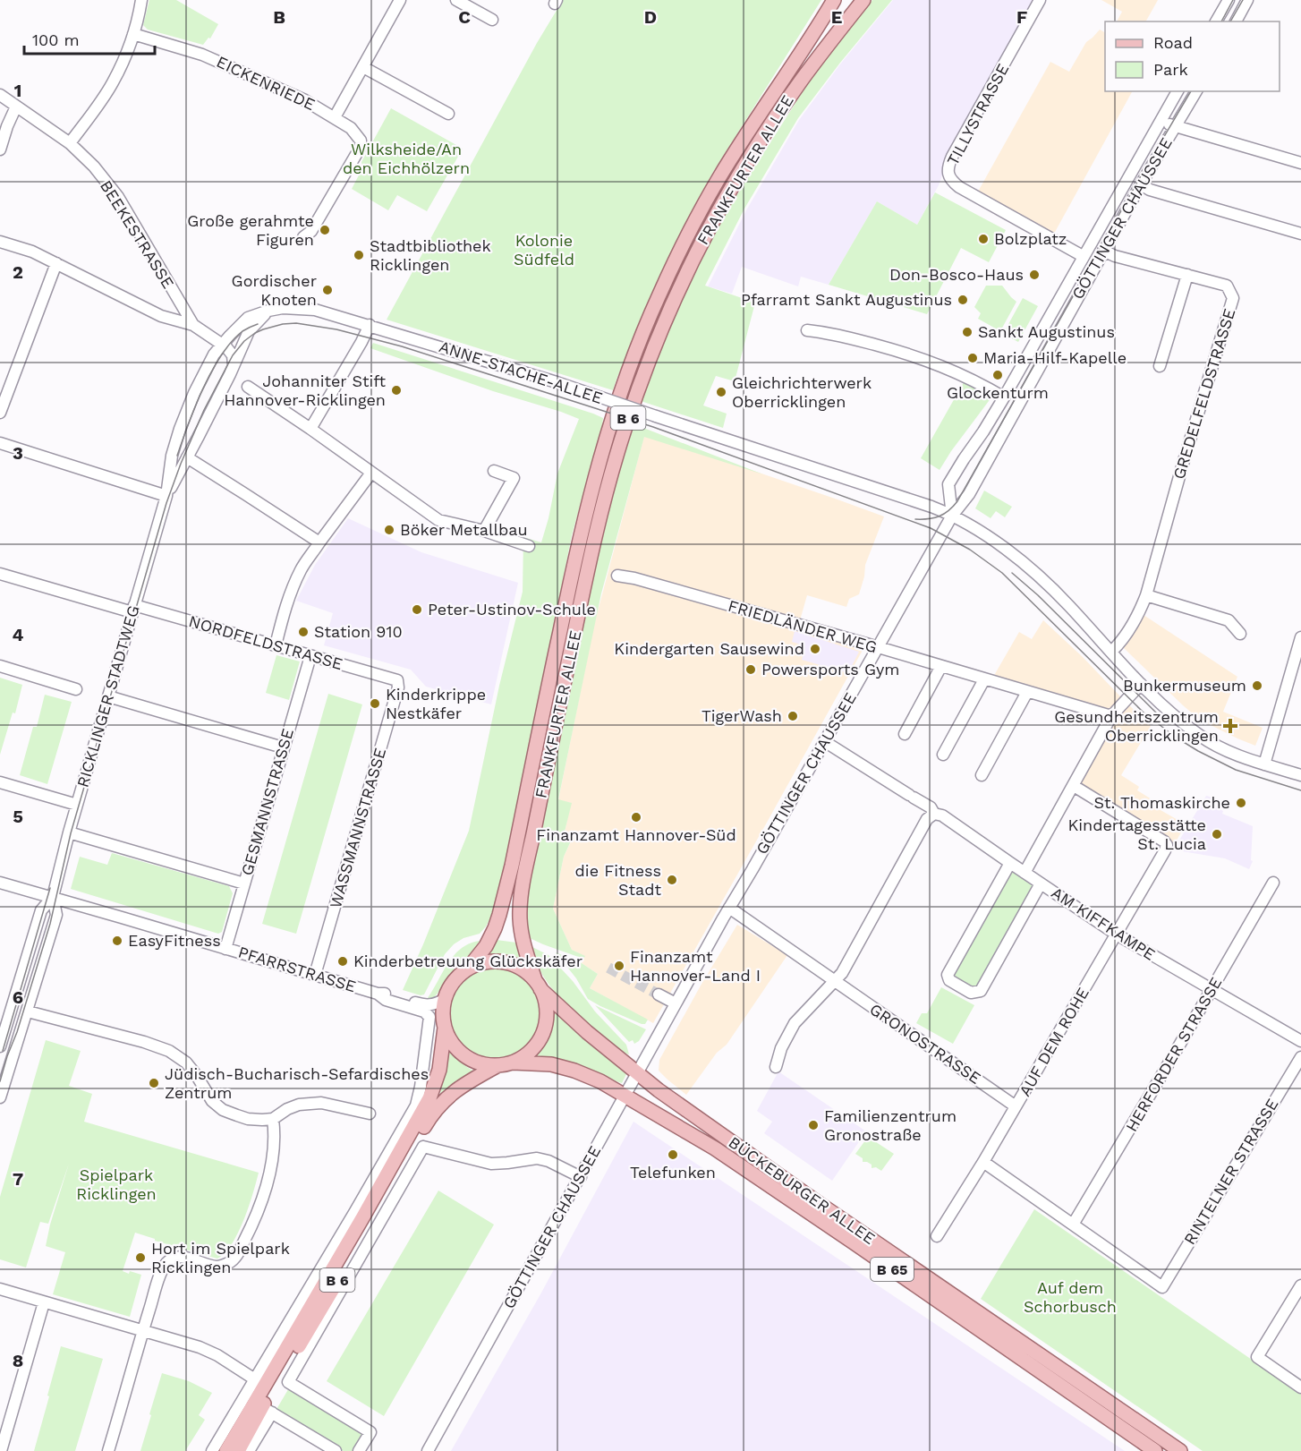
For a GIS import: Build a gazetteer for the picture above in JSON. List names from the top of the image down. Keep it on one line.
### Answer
{"streets":{"main road":["FRANKFURTER ALLEE","B 6","BÜCKEBURGER ALLEE","B 65"],"street":["EICKENRIEDE","TILLYSTRASSE","GÖTTINGER CHAUSSEE","BEEKESTRASSE","ANNE-STACHE-ALLEE","GREDELFELDSTRASSE","FRIEDLÄNDER WEG","NORDFELDSTRASSE","RICKLINGER STADTWEG","GESMANNSTRASSE","WASSMANNSTRASSE","AM KIFFKAMPE","PFARRSTRASSE","AUF DEM ROHE","GRONOSTRASSE","HERFORDER STRASSE","RINTELNER STRASSE"]},"crossings":[["TILLYSTRASSE","GÖTTINGER CHAUSSEE"],["FRANKFURTER ALLEE","B 6"],["FRANKFURTER ALLEE","PFARRSTRASSE"],["FRANKFURTER ALLEE","BÜCKEBURGER ALLEE"],["GÖTTINGER CHAUSSEE","ANNE-STACHE-ALLEE"],["GÖTTINGER CHAUSSEE","GREDELFELDSTRASSE"],["GÖTTINGER CHAUSSEE","FRIEDLÄNDER WEG"],["GÖTTINGER CHAUSSEE","AM KIFFKAMPE"],["GÖTTINGER CHAUSSEE","GRONOSTRASSE"],["GÖTTINGER CHAUSSEE","BÜCKEBURGER ALLEE"],["BEEKESTRASSE","ANNE-STACHE-ALLEE"],["BEEKESTRASSE","RICKLINGER STADTWEG"],["ANNE-STACHE-ALLEE","GREDELFELDSTRASSE"],["ANNE-STACHE-ALLEE","RICKLINGER STADTWEG"],["B 6","PFARRSTRASSE"],["B 6","BÜCKEBURGER ALLEE"],["NORDFELDSTRASSE","RICKLINGER STADTWEG"],["NORDFELDSTRASSE","GESMANNSTRASSE"],["NORDFELDSTRASSE","WASSMANNSTRASSE"],["RICKLINGER STADTWEG","PFARRSTRASSE"],["GESMANNSTRASSE","PFARRSTRASSE"],["WASSMANNSTRASSE","PFARRSTRASSE"],["AM KIFFKAMPE","AUF DEM ROHE"],["AM KIFFKAMPE","HERFORDER STRASSE"],["PFARRSTRASSE","BÜCKEBURGER ALLEE"],["AUF DEM ROHE","GRONOSTRASSE"],["HERFORDER STRASSE","RINTELNER STRASSE"]],"parks":["Wilksheide/An den Eichhölzern","Kolonie Südfeld","Spielpark Ricklingen","Auf dem Schorbusch"],"places":{"other":["Große gerahmte Figuren","Bolzplatz","Stadtbibliothek Ricklingen","Don-Bosco-Haus","Gordischer Knoten","Pfarramt Sankt Augustinus","Sankt Augustinus","Maria-Hilf-Kapelle","Glockenturm","Johanniter Stift Hannover-Ricklingen","Gleichrichterwerk Oberricklingen","Böker Metallbau","Peter-Ustinov-Schule","Station 910","Kindergarten Sausewind","Powersports Gym","Bunkermuseum","Kinderkrippe Nestkäfer","TigerWash","St. Thomaskirche","Finanzamt Hannover-Süd","Kindertagesstätte St. Lucia","die Fitness Stadt","EasyFitness","Kinderbetreuung Glückskäfer","Finanzamt Hannover-Land I","Jüdisch-Bucharisch-Sefardisches Zentrum","Familienzentrum Gronostraße","Telefunken","Hort im Spielpark Ricklingen"],"health":["Gesundheitszentrum Oberricklingen"]},"legend":["Road","Park"],"scale_bar":"100 m","grid":{"columns":["B","C","D","E","F"],"rows":["1","2","3","4","5","6","7","8"]}}
